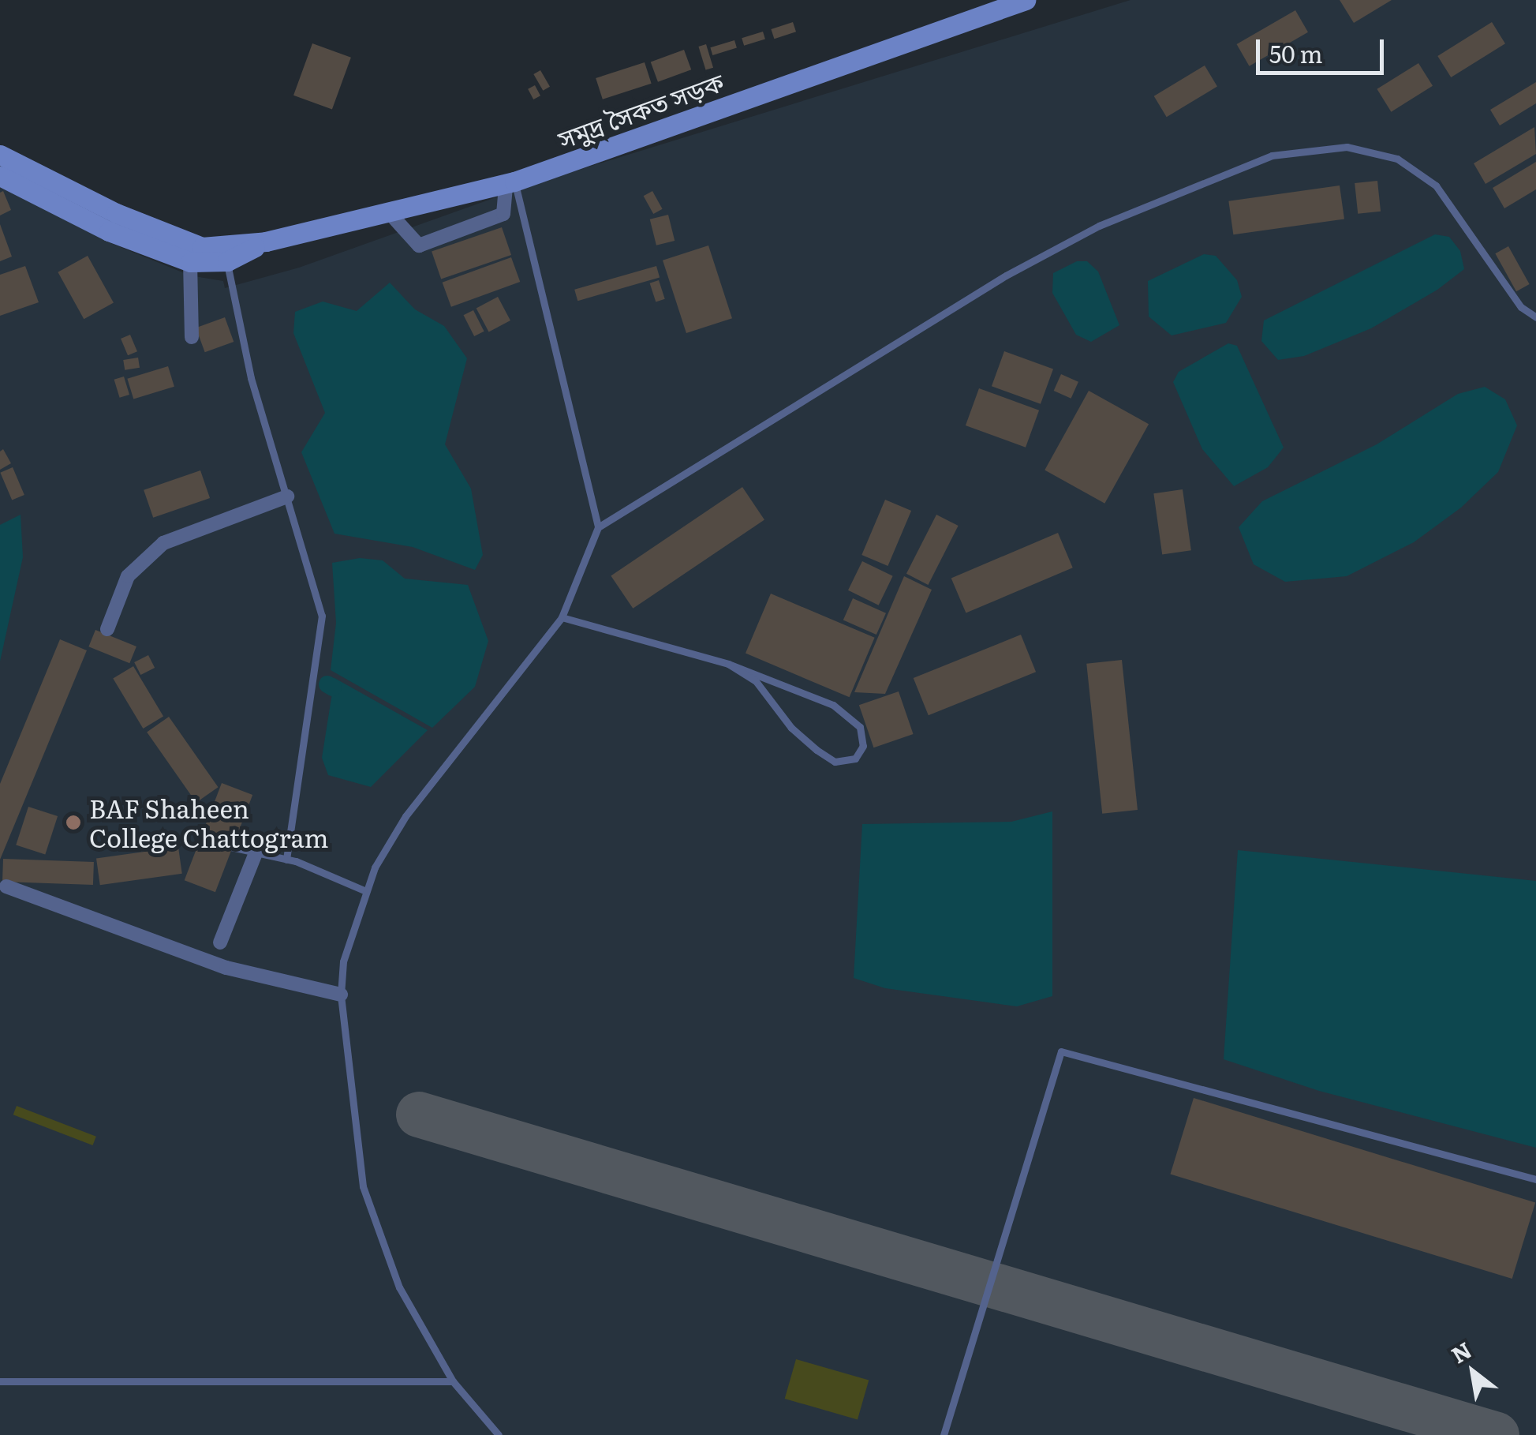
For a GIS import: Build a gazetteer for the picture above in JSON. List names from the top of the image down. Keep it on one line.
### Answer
{"streets":{"main road":["সমুদ্র সৈকত সড়ক"]},"places":["BAF Shaheen College Chattogram"],"scale_bar":"50 m","north":"top left"}
